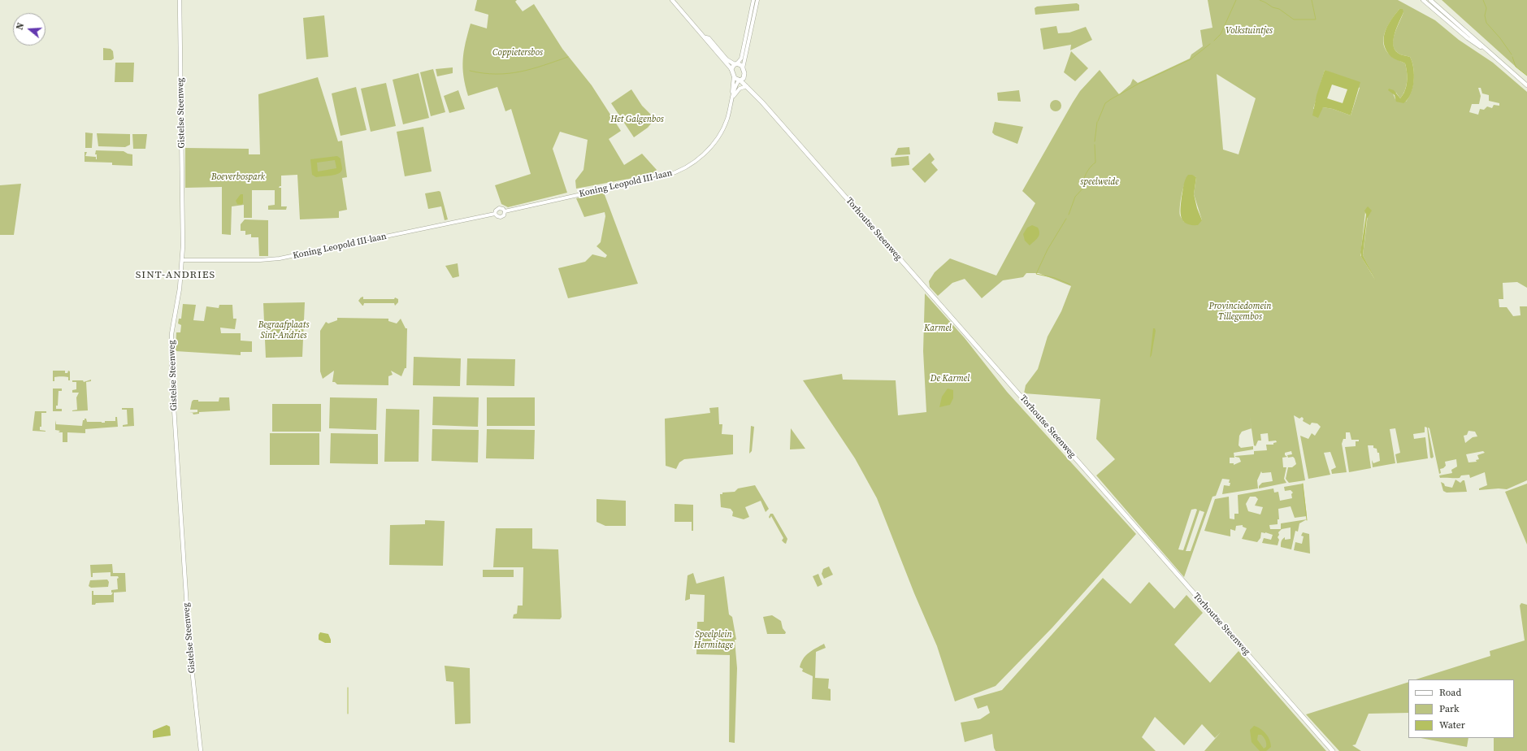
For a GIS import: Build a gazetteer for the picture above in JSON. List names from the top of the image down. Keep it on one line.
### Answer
{"streets":{"main road":["Gistelse Steenweg","Torhoutse Steenweg"],"street":["Koning Leopold III-laan"]},"crossings":[["Gistelse Steenweg","Koning Leopold III-laan"],["Koning Leopold III-laan","Torhoutse Steenweg"]],"districts":["SINT-ANDRIES"],"parks":["Volkstuintjes","Coppietersbos","Het Galgenbos","Boeverbospark","speelweide","Provinciedomein Tillegembos","Begraafplaats Sint-Andries","Karmel","De Karmel","Speelplein Hermitage"],"legend":["Road","Park","Water"],"north":"left"}
